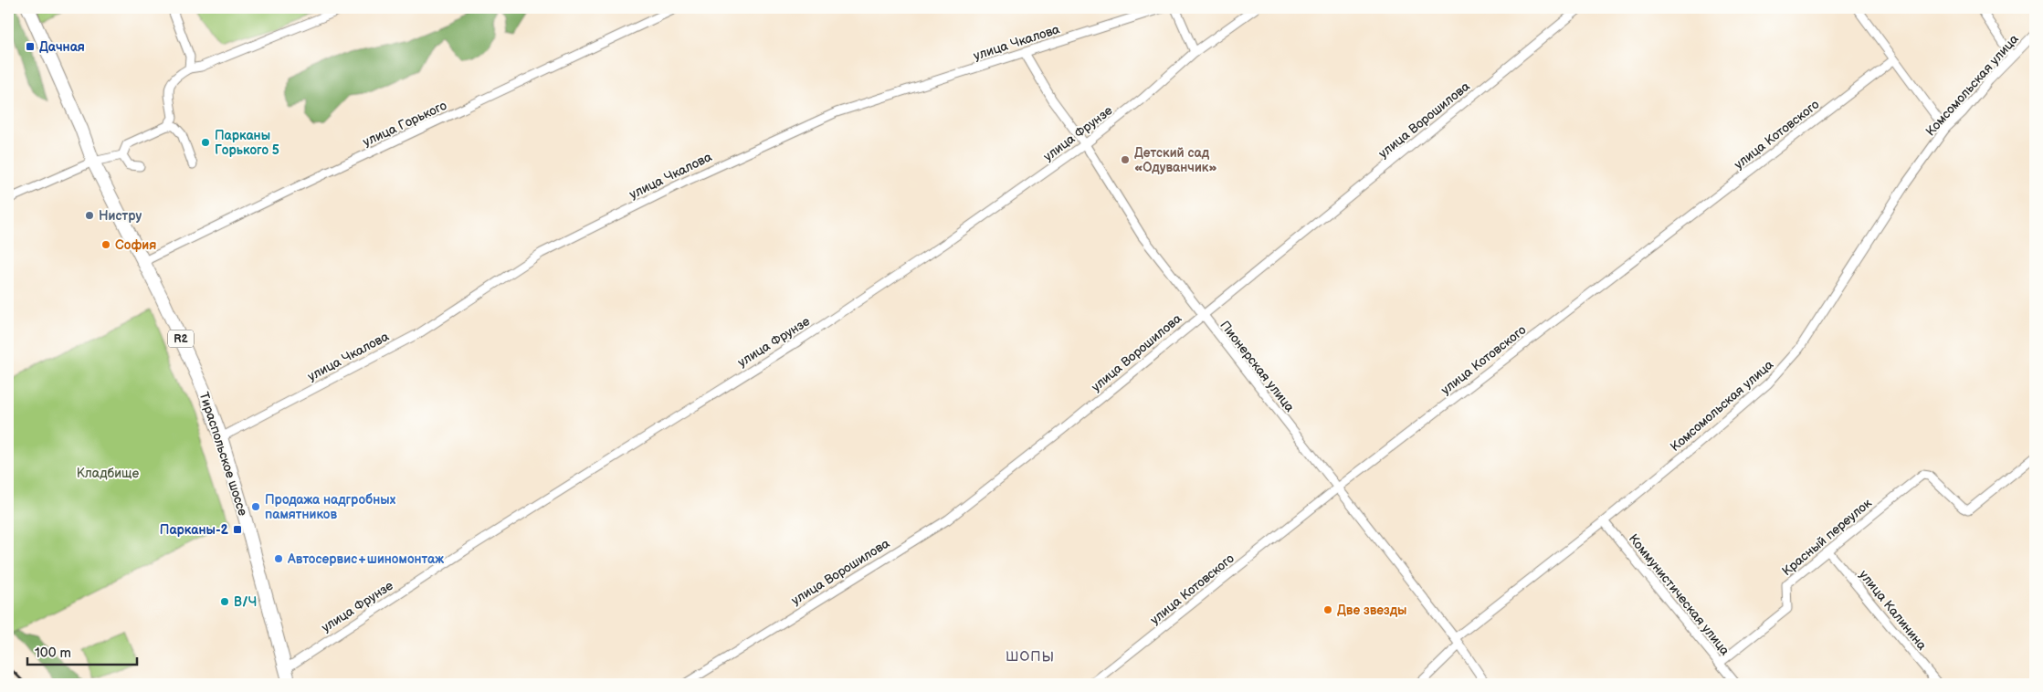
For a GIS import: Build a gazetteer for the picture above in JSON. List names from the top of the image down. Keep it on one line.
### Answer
{"streets":{"main road":["R2","Тираспольское шоссе"],"street":["улица Чкалова","Комсомольская улица","улица Ворошилова","улица Горького","улица Фрунзе","улица Котовского","Пионерская улица","Красный переулок","Коммунистическая улица","улица Калинина"]},"crossings":[["улица Чкалова","Пионерская улица"],["улица Чкалова","Тираспольское шоссе"],["Комсомольская улица","Пионерская улица"],["Комсомольская улица","Коммунистическая улица"],["улица Ворошилова","Пионерская улица"],["улица Горького","Тираспольское шоссе"],["улица Фрунзе","Пионерская улица"],["улица Фрунзе","Тираспольское шоссе"],["улица Котовского","Пионерская улица"],["Красный переулок","Коммунистическая улица"],["Красный переулок","улица Калинина"]],"districts":["ШОПЫ"],"parks":["Кладбище"],"places":{"transit":["Дачная","Парканы-2"],"other":["Парканы Горького 5","Детский сад «Одуванчик»","Нистру","София","Продажа надгробных памятников","Автосервис+шиномонтаж","В/Ч","Две звезды"]},"scale_bar":"100 m"}
